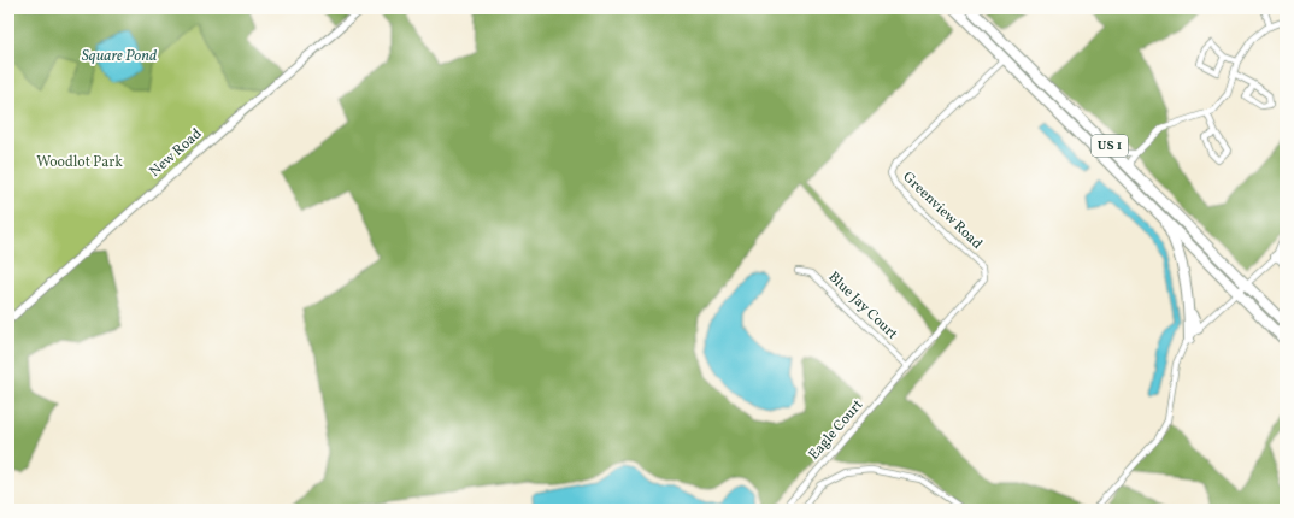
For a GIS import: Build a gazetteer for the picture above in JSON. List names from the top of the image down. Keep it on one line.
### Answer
{"streets":{"highway":["US 1"],"street":["New Road","Greenview Road","Blue Jay Court","Eagle Court"]},"crossings":[["US 1","Greenview Road"],["Greenview Road","Blue Jay Court"],["Greenview Road","Eagle Court"],["Blue Jay Court","Eagle Court"]],"water":["Square Pond"],"parks":["Woodlot Park"]}
